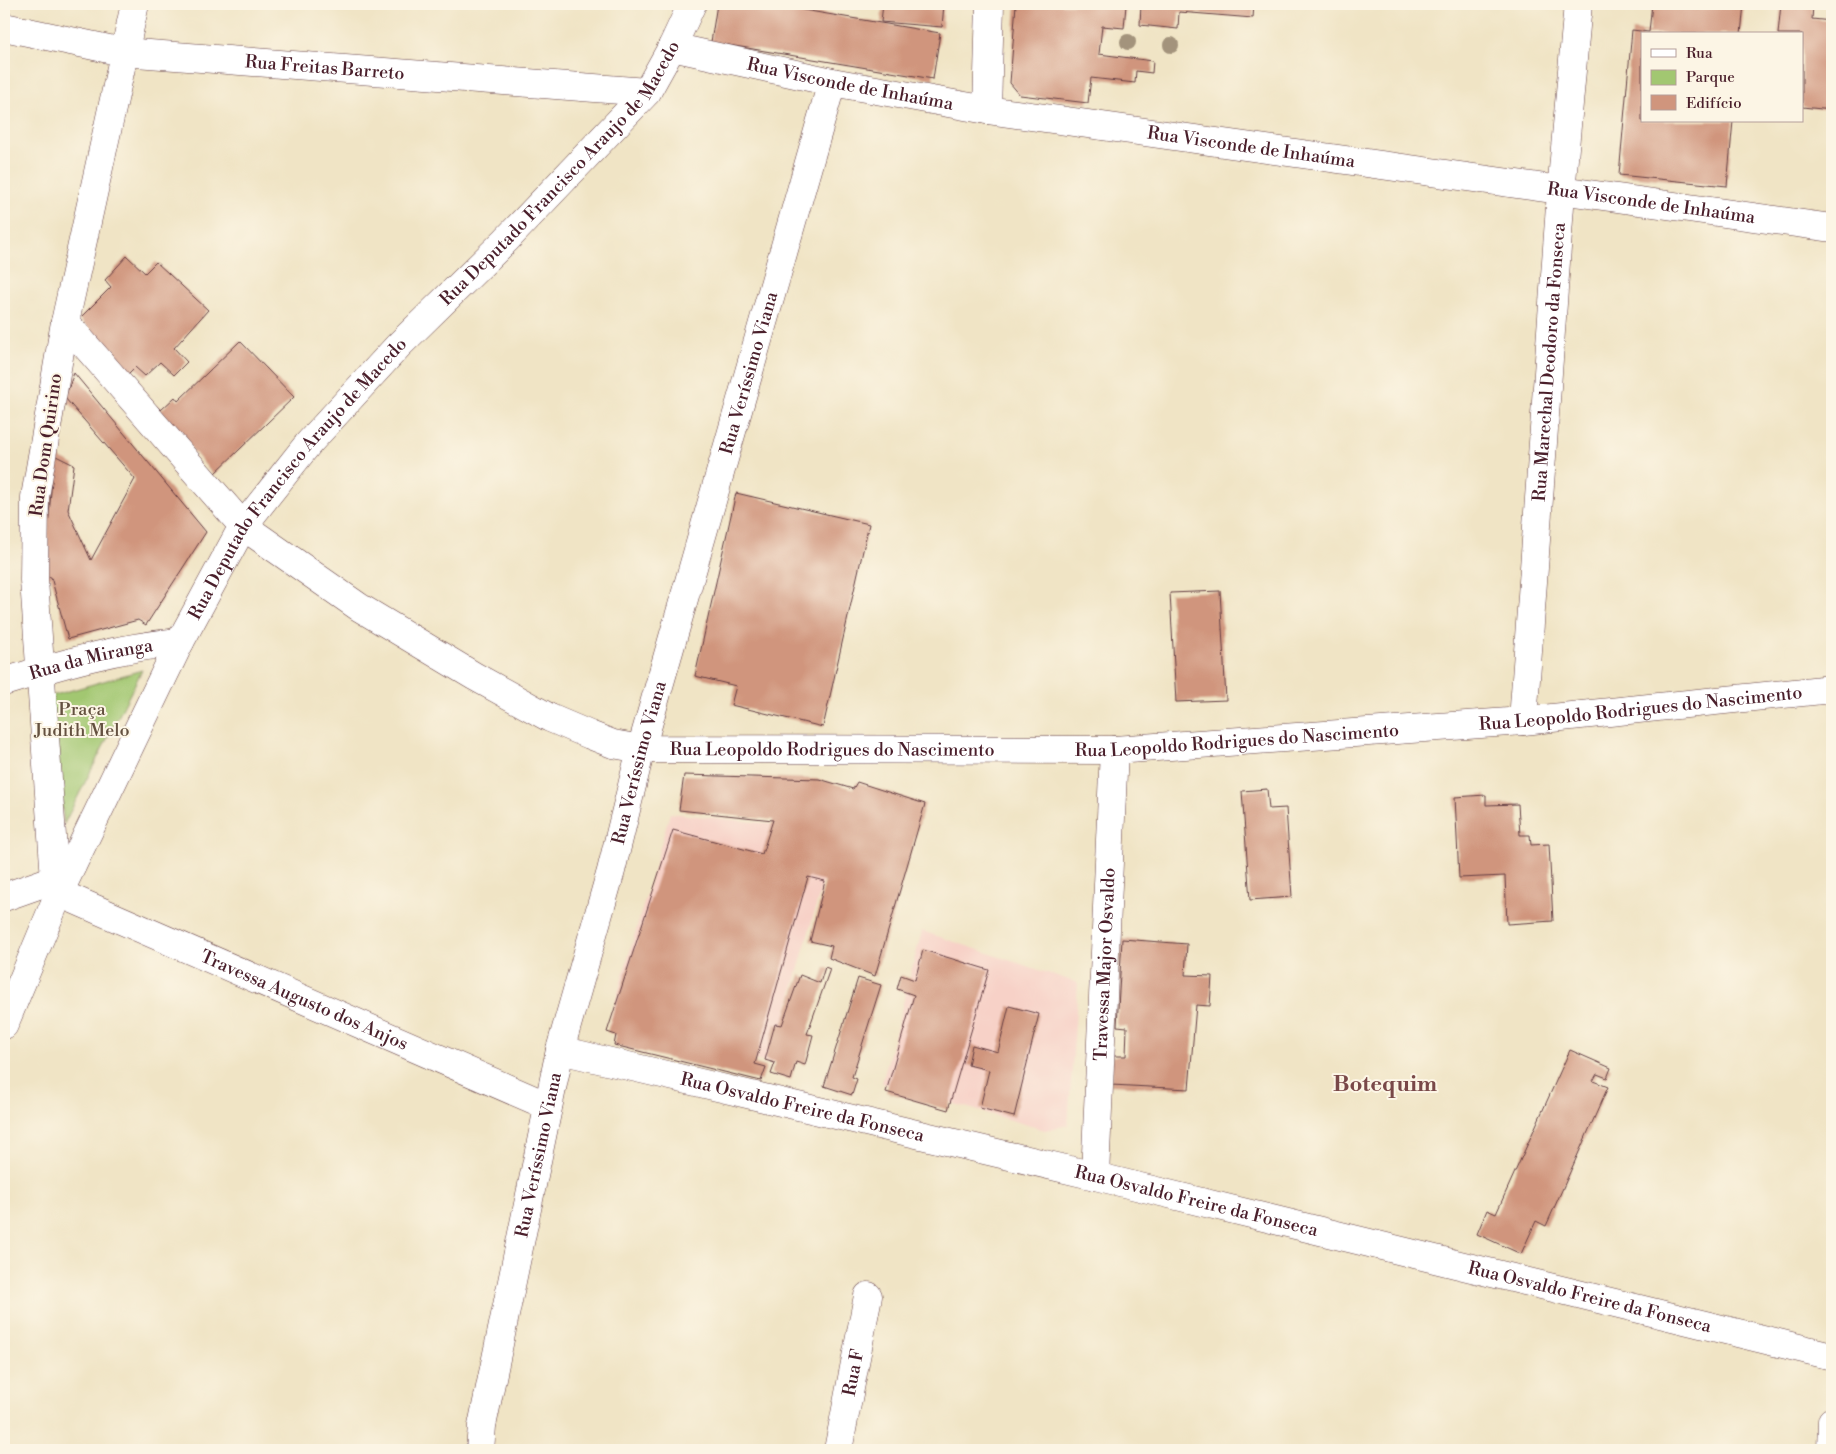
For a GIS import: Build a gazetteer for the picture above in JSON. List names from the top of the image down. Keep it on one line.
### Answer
{"streets":{"street":["Rua Freitas Barreto","Rua Visconde de Inhaúma","Rua Deputado Francisco Araujo de Macedo","Rua Marechal Deodoro da Fonseca","Rua Veríssimo Viana","Rua Dom Quirino","Rua da Miranga","Rua Leopoldo Rodrigues do Nascimento","Travessa Major Osvaldo","Travessa Augusto dos Anjos","Rua Osvaldo Freire da Fonseca","Rua F"]},"crossings":[["Rua Freitas Barreto","Rua Deputado Francisco Araujo de Macedo"],["Rua Freitas Barreto","Rua Dom Quirino"],["Rua Visconde de Inhaúma","Rua Deputado Francisco Araujo de Macedo"],["Rua Visconde de Inhaúma","Rua Marechal Deodoro da Fonseca"],["Rua Visconde de Inhaúma","Rua Veríssimo Viana"],["Rua Deputado Francisco Araujo de Macedo","Rua Dom Quirino"],["Rua Deputado Francisco Araujo de Macedo","Rua da Miranga"],["Rua Deputado Francisco Araujo de Macedo","Rua Leopoldo Rodrigues do Nascimento"],["Rua Deputado Francisco Araujo de Macedo","Travessa Augusto dos Anjos"],["Rua Marechal Deodoro da Fonseca","Rua Leopoldo Rodrigues do Nascimento"],["Rua Veríssimo Viana","Rua Leopoldo Rodrigues do Nascimento"],["Rua Veríssimo Viana","Travessa Augusto dos Anjos"],["Rua Veríssimo Viana","Rua Osvaldo Freire da Fonseca"],["Rua Dom Quirino","Rua da Miranga"],["Rua Dom Quirino","Rua Leopoldo Rodrigues do Nascimento"],["Rua Dom Quirino","Travessa Augusto dos Anjos"],["Rua Leopoldo Rodrigues do Nascimento","Travessa Major Osvaldo"],["Travessa Major Osvaldo","Rua Osvaldo Freire da Fonseca"]],"districts":["Botequim"],"parks":["Praça Judith Melo"],"legend":["Rua","Parque","Edifício"]}
